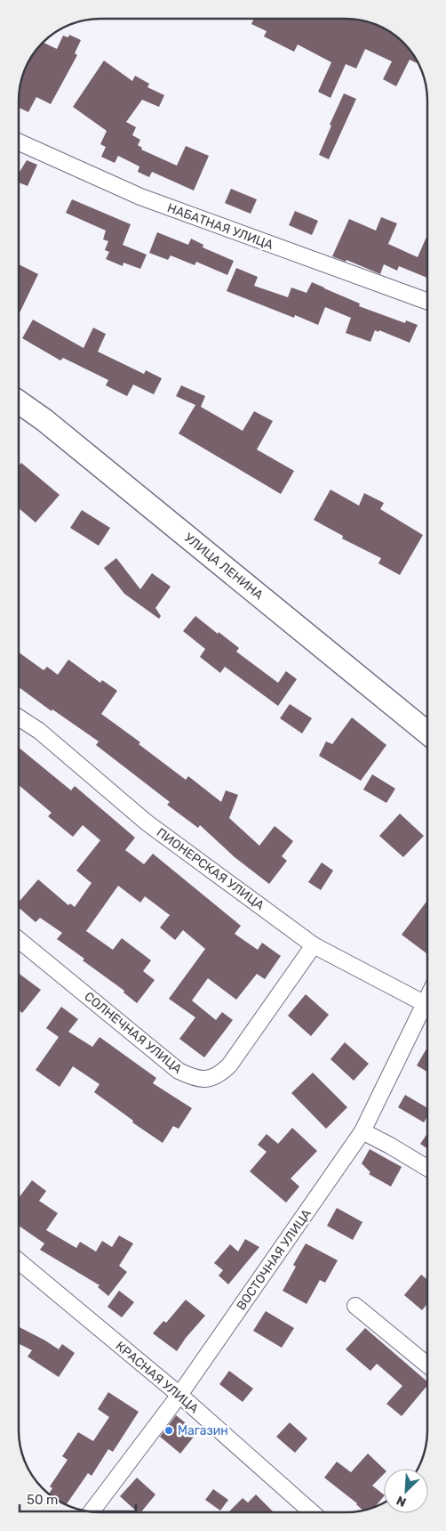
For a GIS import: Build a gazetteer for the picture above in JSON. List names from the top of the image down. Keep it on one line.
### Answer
{"streets":{"street":["НАБАТНАЯ УЛИЦА","УЛИЦА ЛЕНИНА","ПИОНЕРСКАЯ УЛИЦА","СОЛНЕЧНАЯ УЛИЦА","ВОСТОЧНАЯ УЛИЦА","КРАСНАЯ УЛИЦА"]},"crossings":[["ПИОНЕРСКАЯ УЛИЦА","СОЛНЕЧНАЯ УЛИЦА"],["ПИОНЕРСКАЯ УЛИЦА","ВОСТОЧНАЯ УЛИЦА"],["ВОСТОЧНАЯ УЛИЦА","КРАСНАЯ УЛИЦА"]],"places":["Магазин"],"scale_bar":"50 m","north":"bottom left"}
